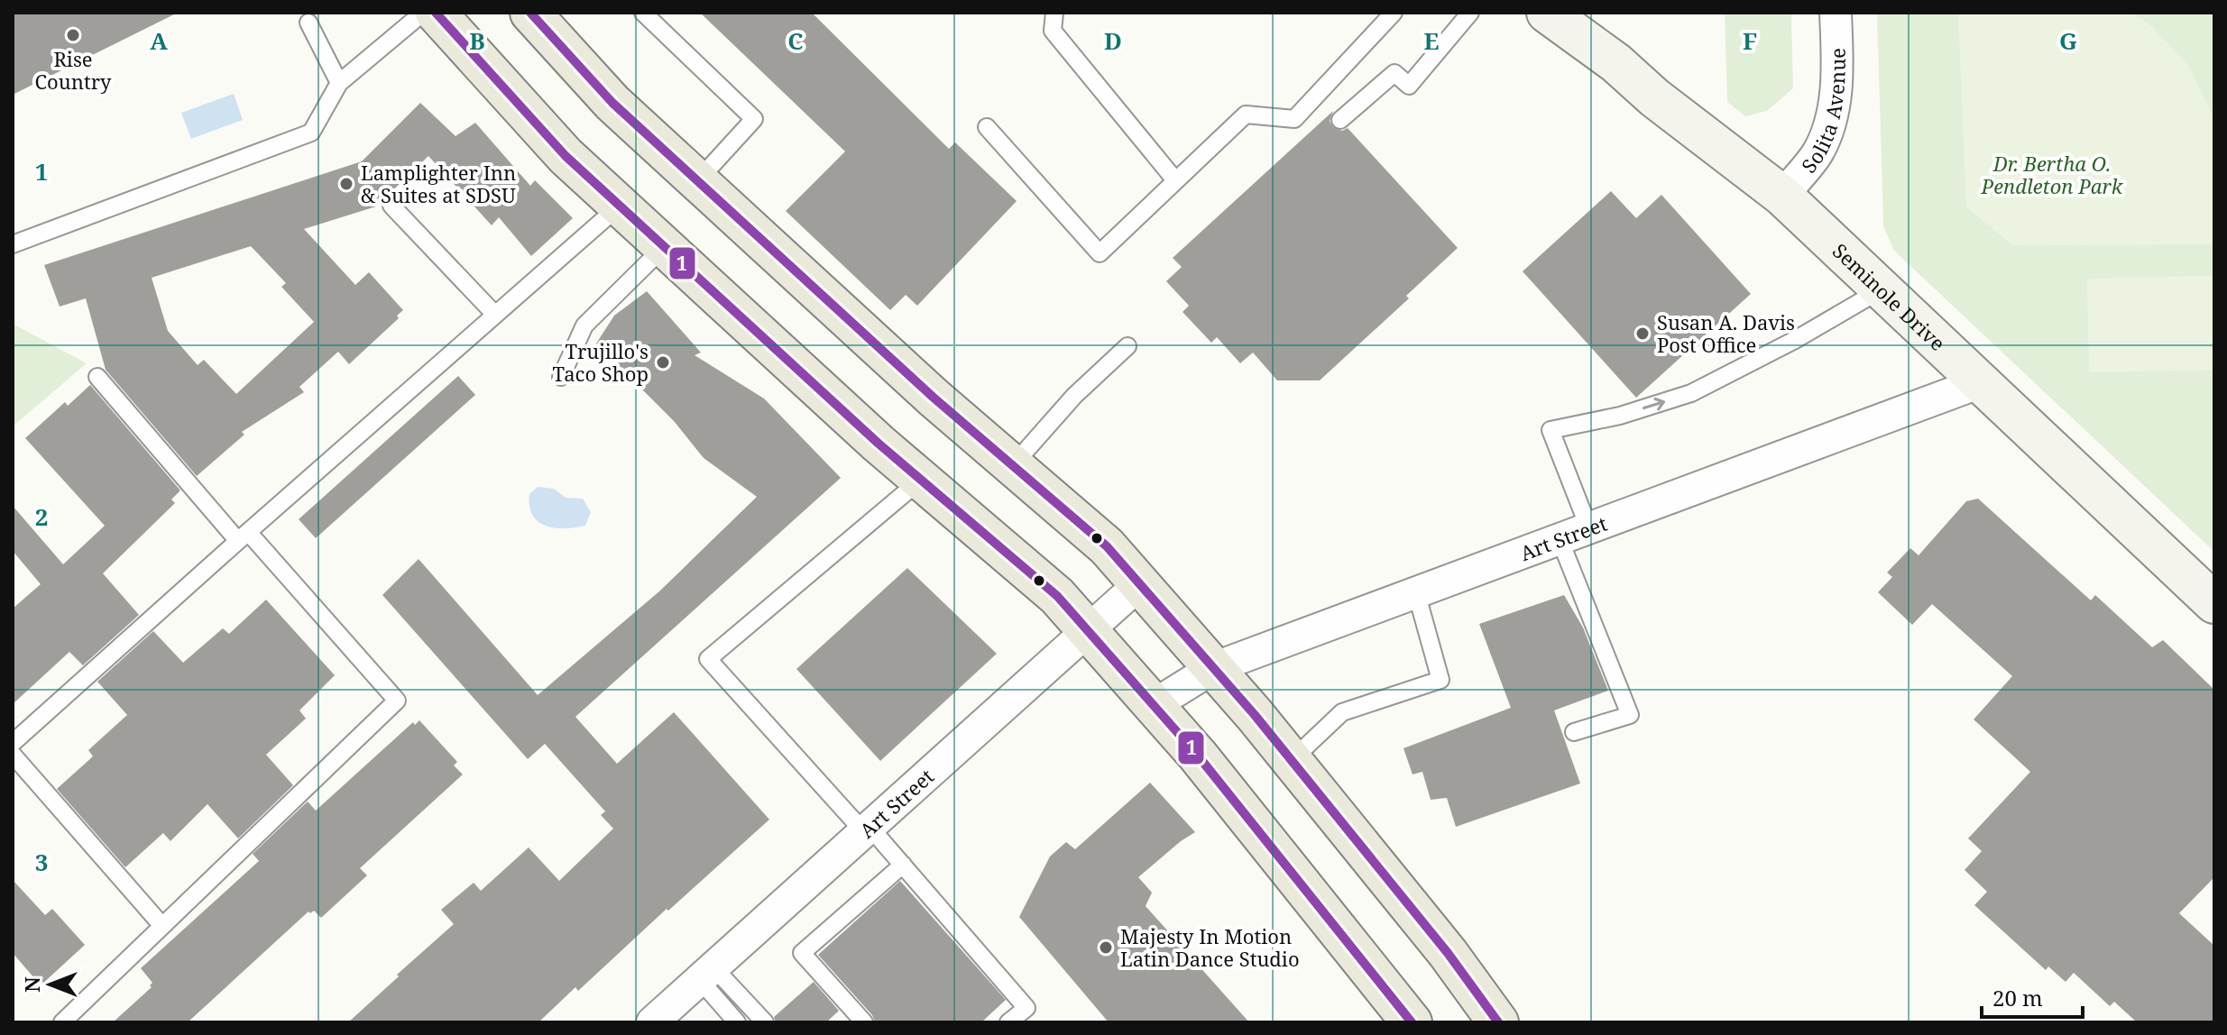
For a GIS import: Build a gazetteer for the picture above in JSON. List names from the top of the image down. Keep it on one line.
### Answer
{"streets":{"street":["Solita Avenue","Seminole Drive","Art Street"]},"crossings":[["Solita Avenue","Seminole Drive"],["Seminole Drive","Art Street"]],"parks":["Dr. Bertha O. Pendleton Park"],"places":["Rise Country","Lamplighter Inn & Suites at SDSU","Susan A. Davis Post Office","Trujillo's Taco Shop","Majesty In Motion Latin Dance Studio"],"lines":["transit line 1"],"scale_bar":"20 m","north":"left","grid":{"columns":["A","B","C","D","E","F","G"],"rows":["1","2","3"]}}
